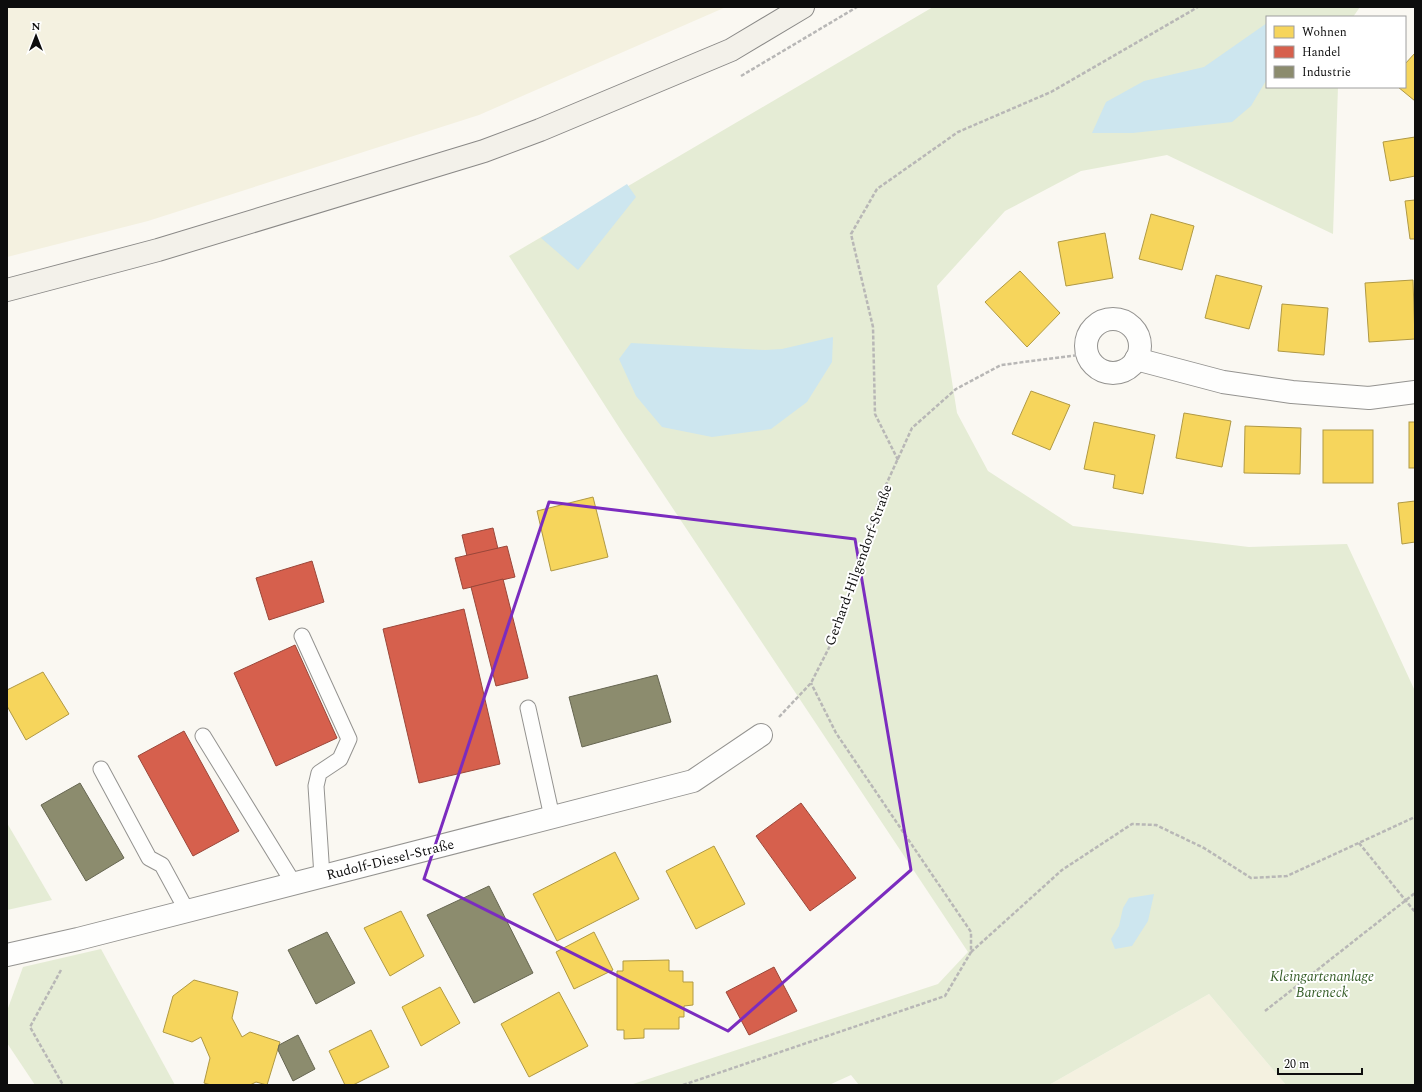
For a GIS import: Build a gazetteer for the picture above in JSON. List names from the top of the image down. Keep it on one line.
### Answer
{"streets":{"street":["Rudolf-Diesel-Straße"],"path":["Gerhard-Hilgendorf-Straße"]},"crossings":[["Gerhard-Hilgendorf-Straße","Rudolf-Diesel-Straße"]],"parks":["Kleingartenanlage Bareneck"],"legend":["Wohnen","Handel","Industrie"],"scale_bar":"20 m","north":"top"}
